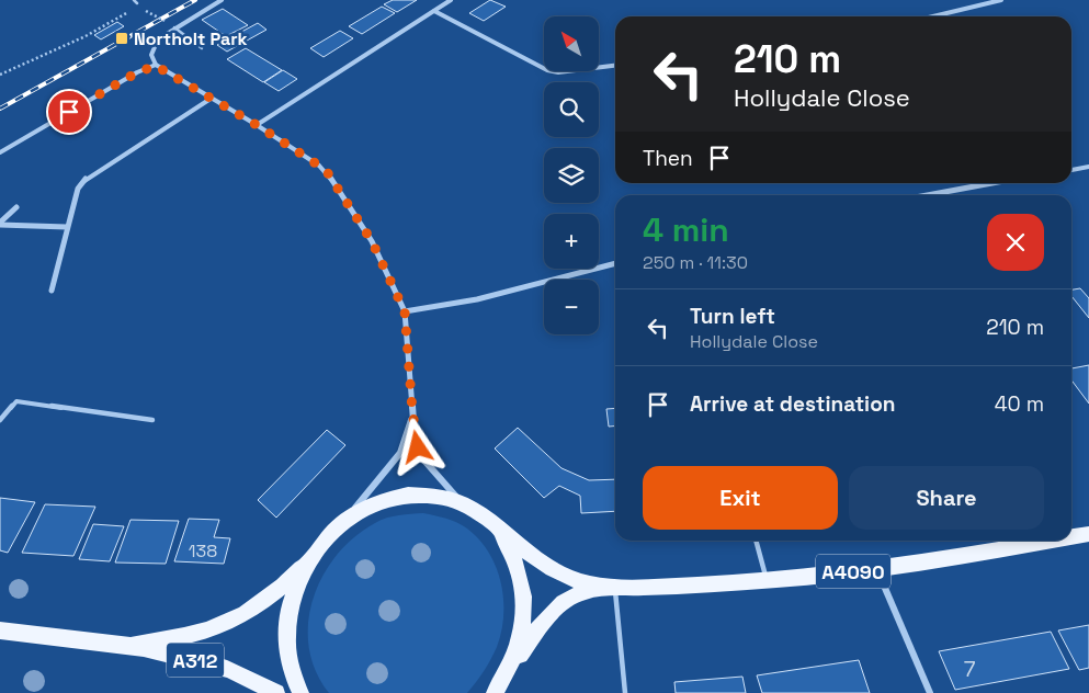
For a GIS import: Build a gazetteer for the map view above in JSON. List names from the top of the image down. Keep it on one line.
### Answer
{"streets":{"main road":["A4090","A312"]},"places":{"transit":["Northolt Park"]},"house_numbers":["138","7"],"north":"top left","page":{"map_buttons":["+","−"],"turn":["210 m","Hollydale Close"],"then":"Then","heading":["4 min","250 m · 11:30"],"list":[{"name":"Turn left","note":"Hollydale Close","value":"210 m"},{"name":"Arrive at destination","value":"40 m"}],"buttons":["Exit","Share"]}}
